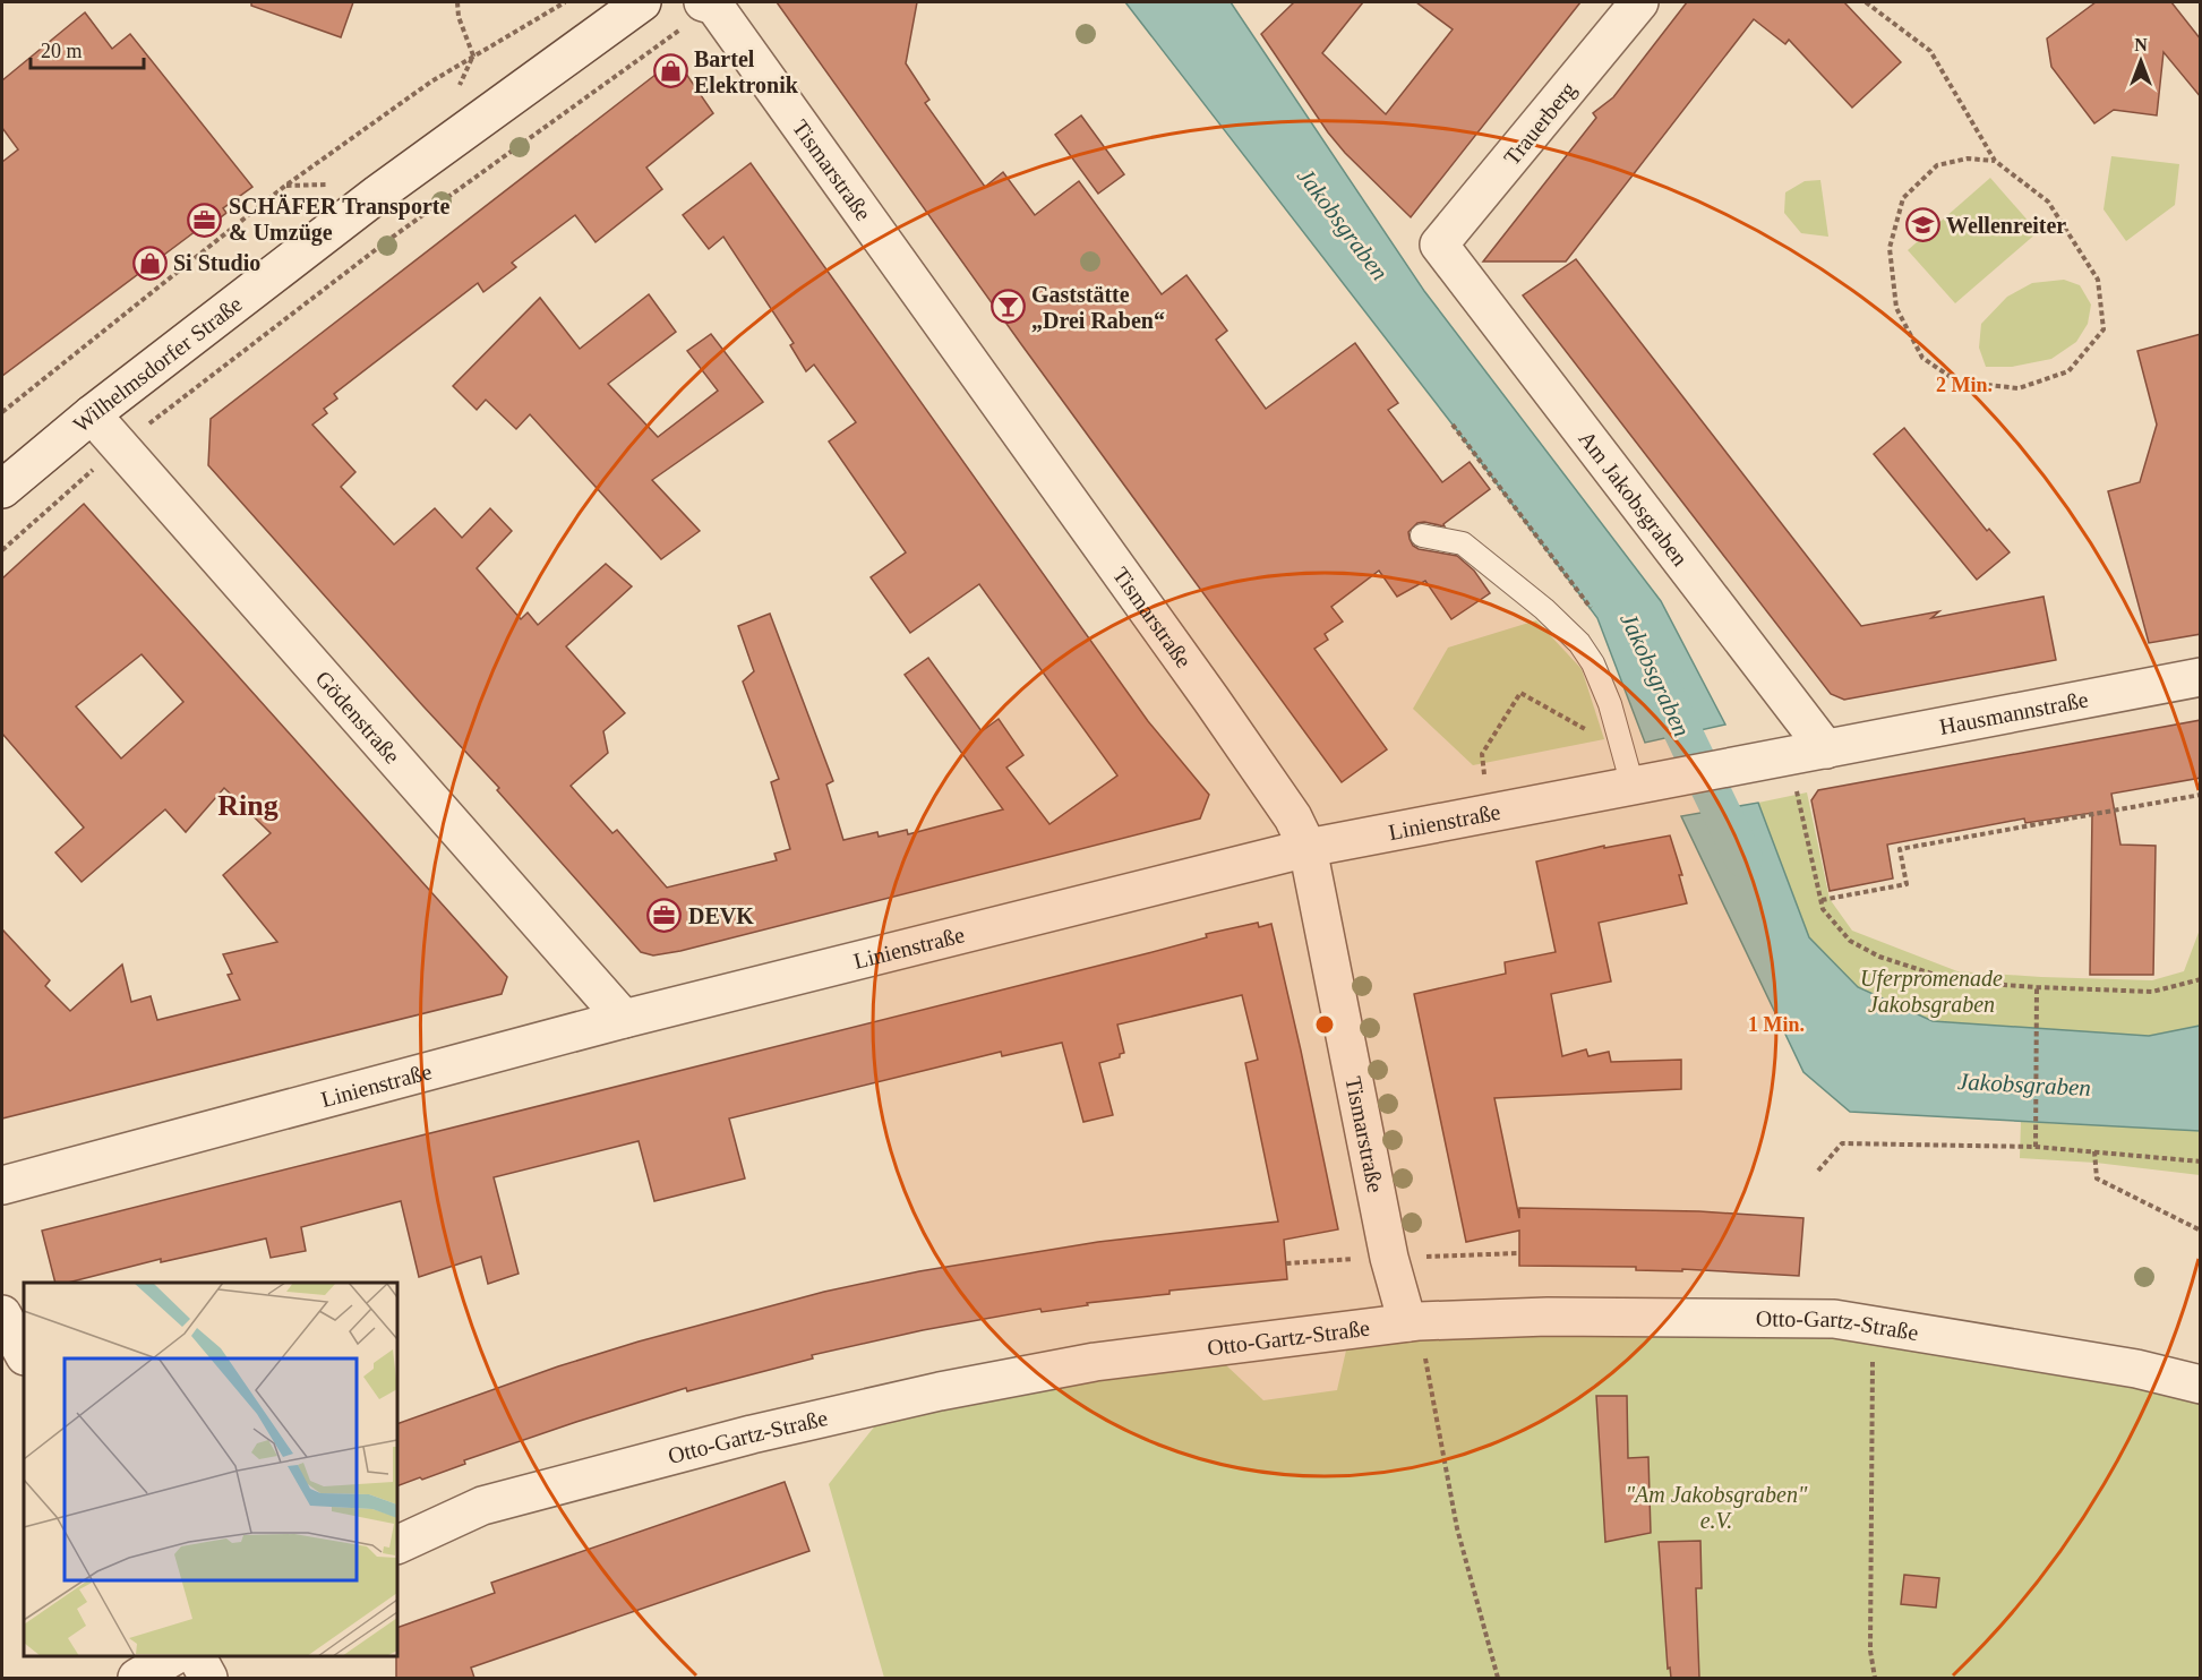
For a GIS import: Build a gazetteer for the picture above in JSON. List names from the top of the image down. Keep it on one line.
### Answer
{"streets":{"street":["Trauerberg","Tismarstraße","Wilhelmsdorfer Straße","Am Jakobsgraben","Hausmannstraße","Gödenstraße","Linienstraße","Otto-Gartz-Straße"]},"crossings":[["Trauerberg","Am Jakobsgraben"],["Tismarstraße","Linienstraße"],["Tismarstraße","Otto-Gartz-Straße"],["Wilhelmsdorfer Straße","Gödenstraße"],["Am Jakobsgraben","Hausmannstraße"],["Am Jakobsgraben","Linienstraße"],["Hausmannstraße","Linienstraße"],["Gödenstraße","Linienstraße"]],"districts":["Ring"],"water":["Jakobsgraben"],"parks":["Uferpromenade Jakobsgraben","\"Am Jakobsgraben\" e.V."],"places":{"shop":["Bartel Elektronik","Si Studio"],"office":["SCHÄFER Transporte & Umzüge","DEVK"],"school or university":["Wellenreiter"],"bar":["Gaststätte „Drei Raben“"]},"scale_bar":"20 m","north":"top","rings":["2 Min.","1 Min."]}
